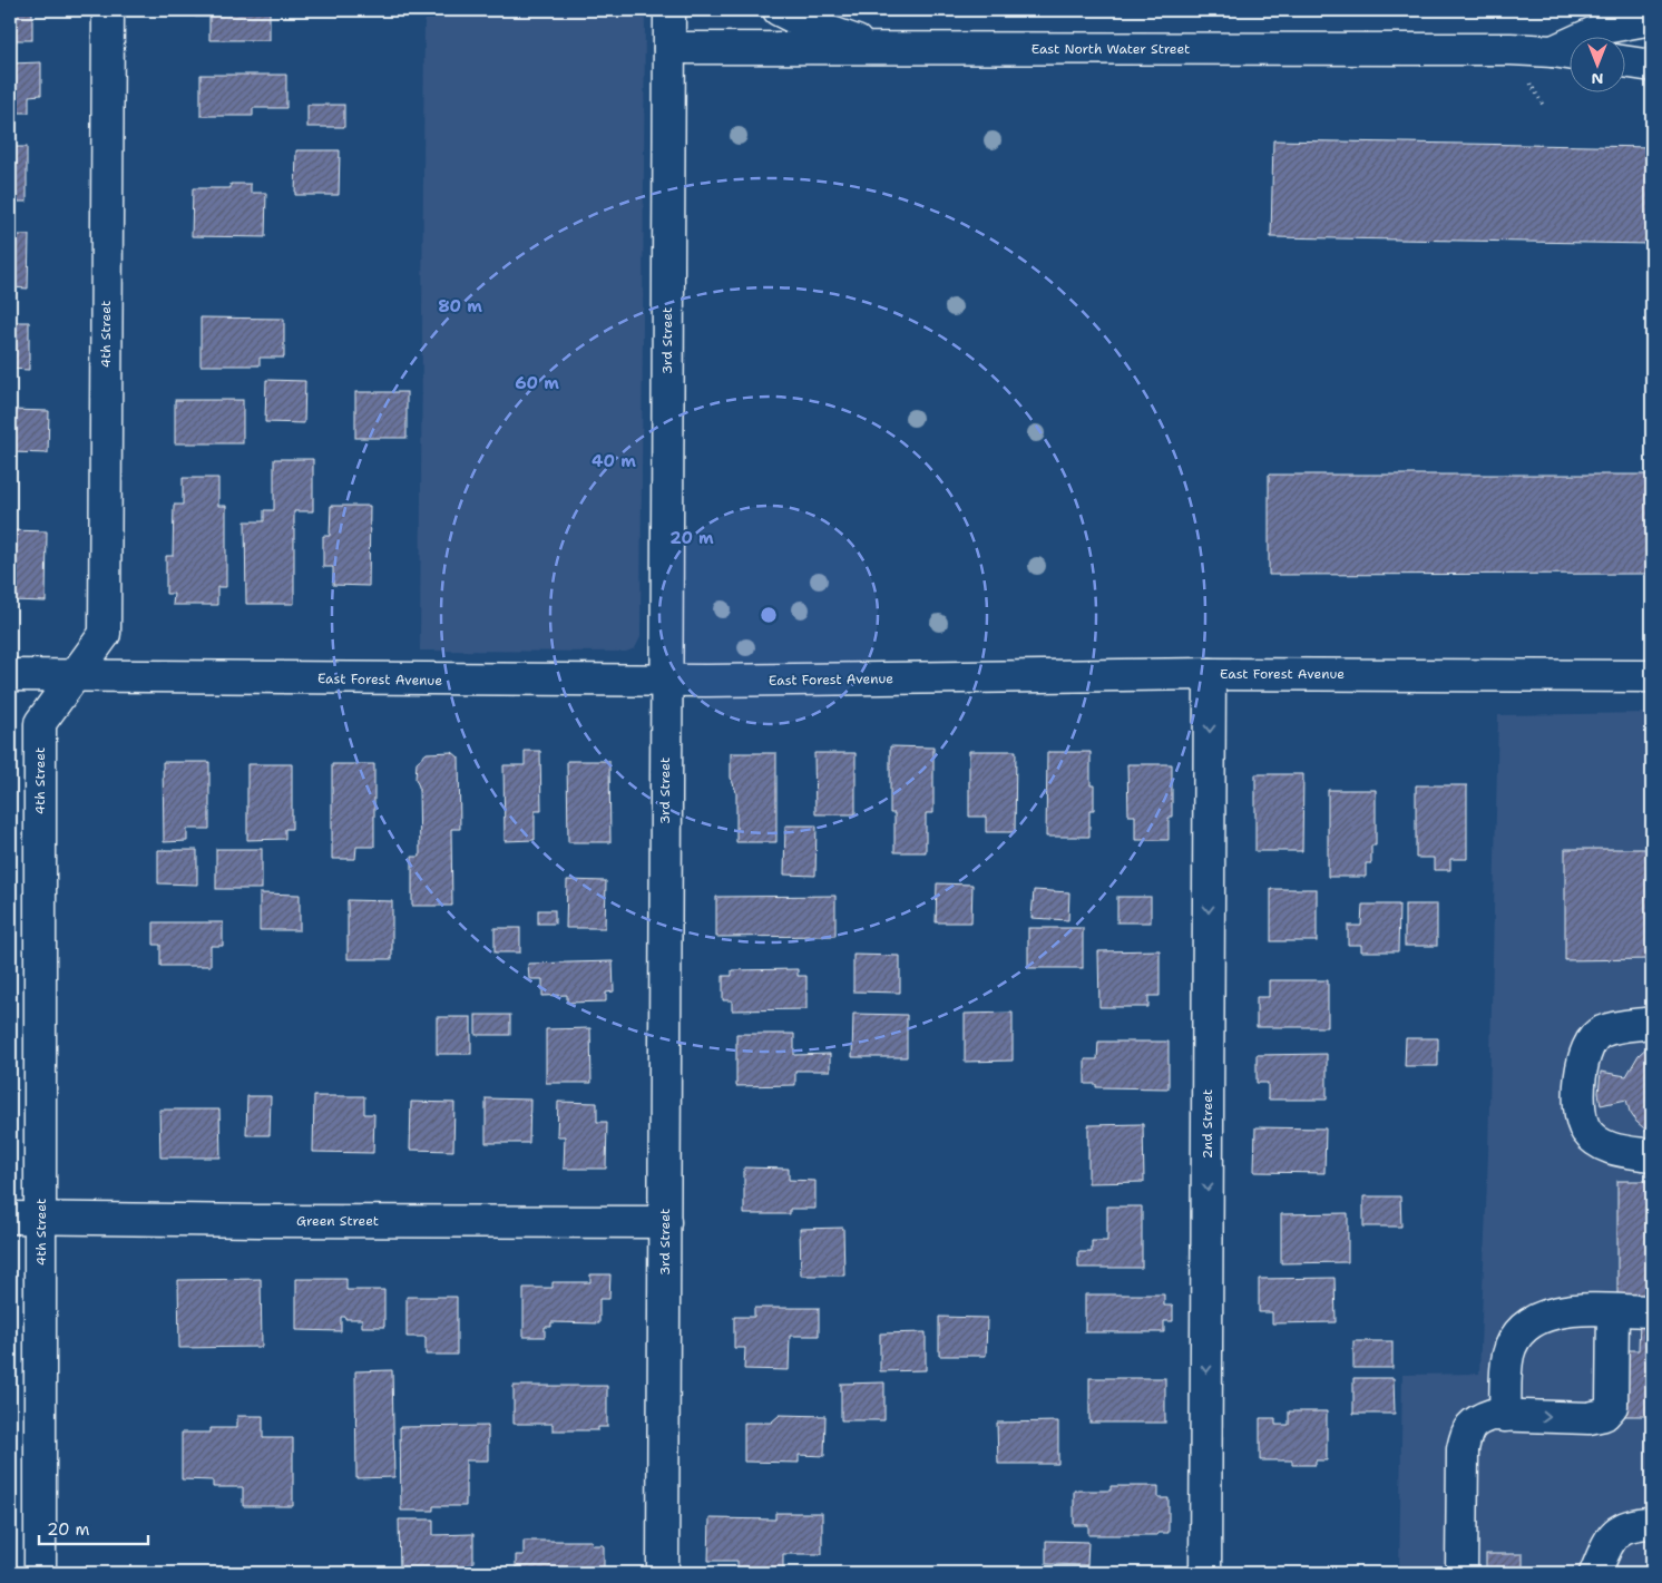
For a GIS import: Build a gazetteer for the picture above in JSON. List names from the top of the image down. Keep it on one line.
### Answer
{"streets":{"street":["East North Water Street","4th Street","3rd Street","East Forest Avenue","2nd Street","Green Street"]},"crossings":[["East North Water Street","3rd Street"],["4th Street","East Forest Avenue"],["4th Street","Green Street"],["3rd Street","East Forest Avenue"],["3rd Street","Green Street"],["East Forest Avenue","2nd Street"]],"one_way":["2nd Street"],"scale_bar":"20 m","north":"bottom","rings":["80 m","60 m","40 m","20 m"]}
